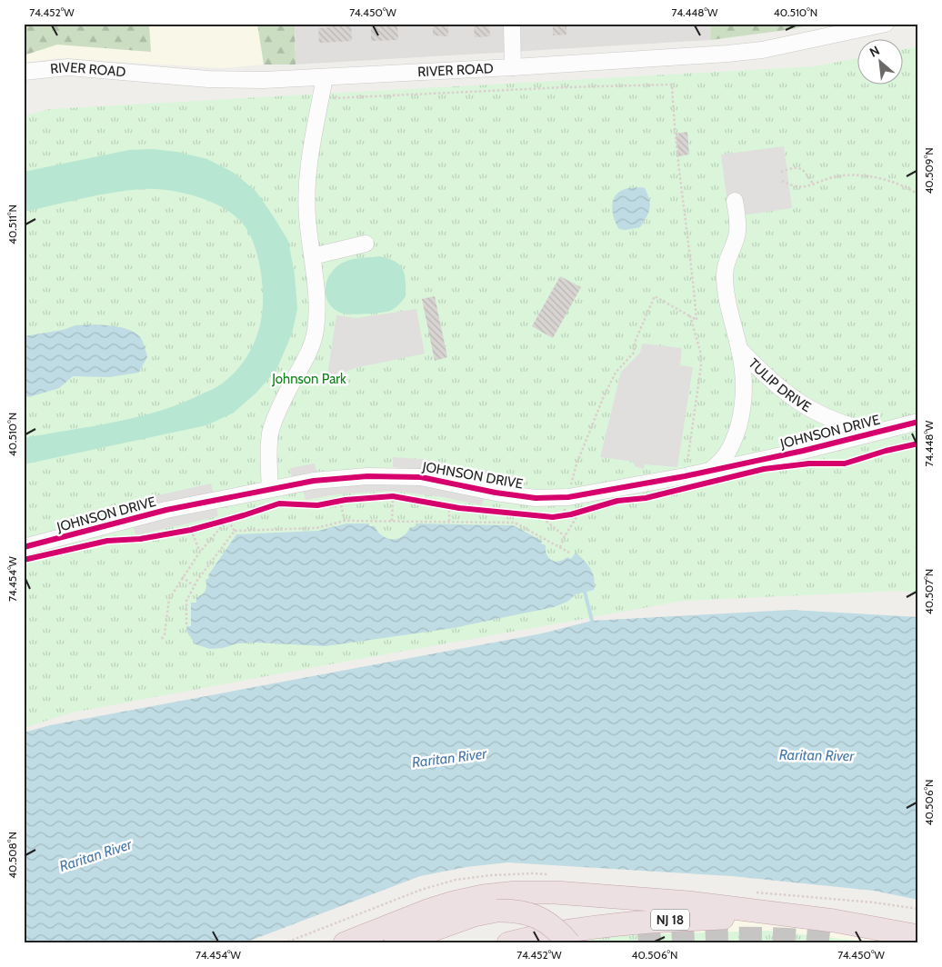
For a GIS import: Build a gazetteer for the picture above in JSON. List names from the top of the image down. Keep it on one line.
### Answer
{"streets":{"highway":["NJ 18"],"street":["RIVER ROAD","TULIP DRIVE","JOHNSON DRIVE"]},"crossings":[["TULIP DRIVE","JOHNSON DRIVE"]],"water":["Raritan River"],"parks":["Johnson Park"],"north":"top left","coordinates":["74.452°W","74.450°W","74.448°W","40.510°N","40.509°N","40.511°N","74.454°W","40.507°N","40.506°N","40.508°N"]}
